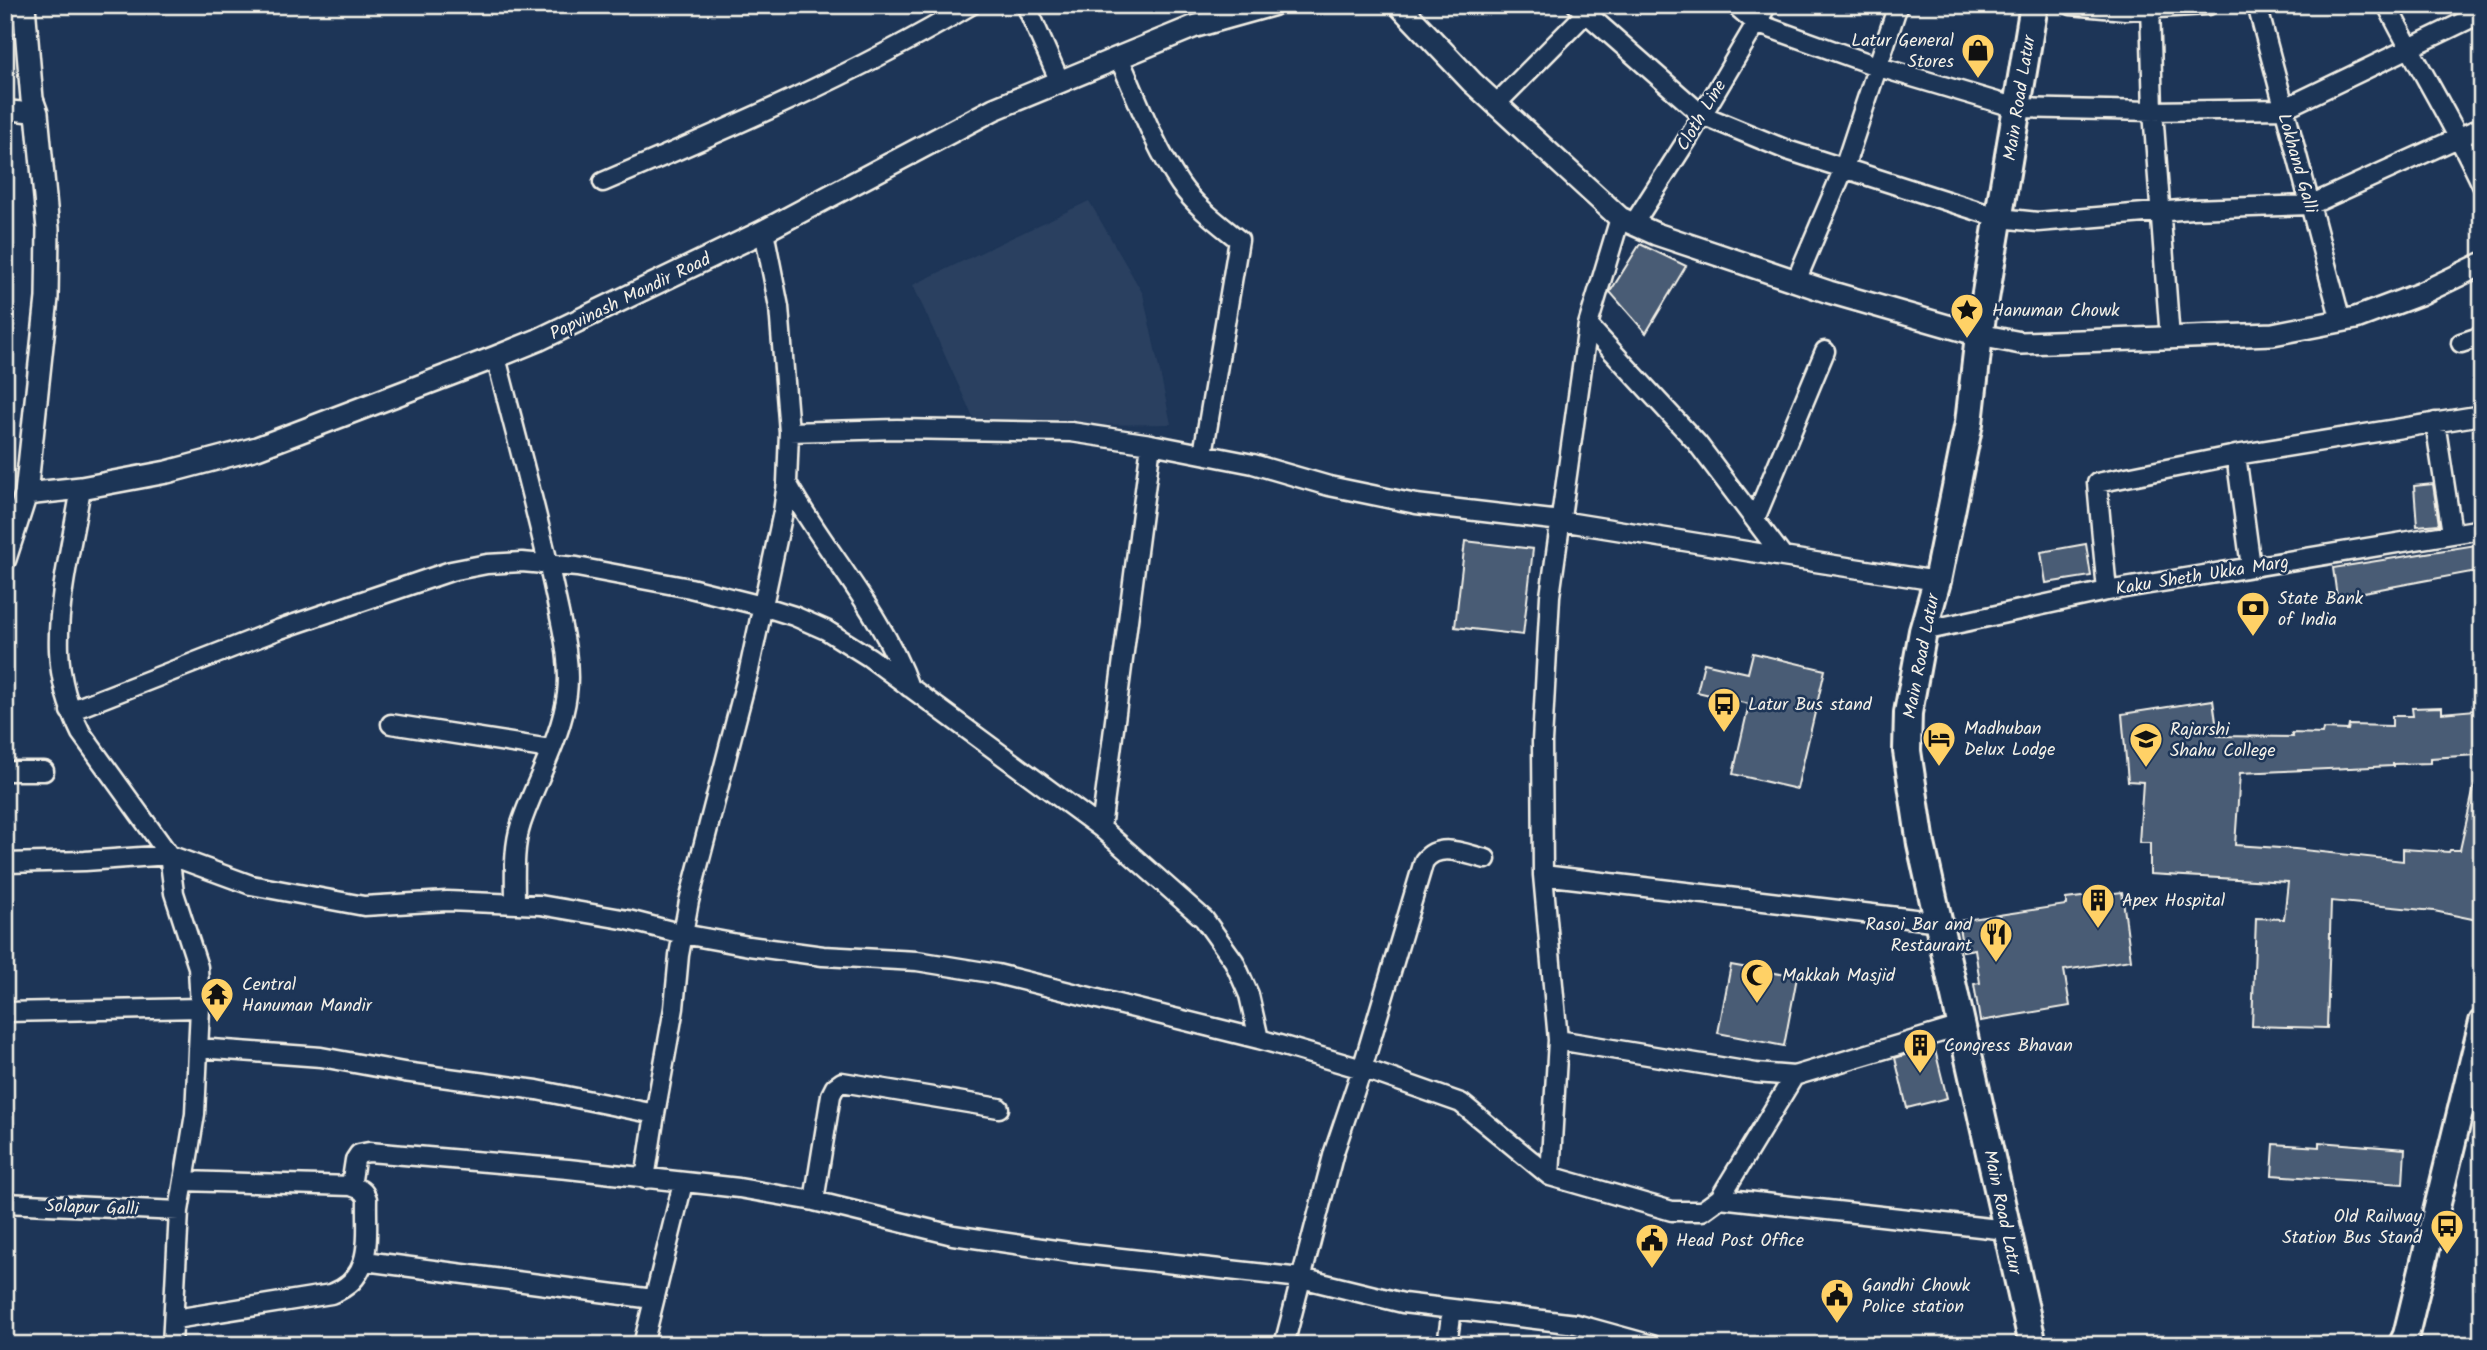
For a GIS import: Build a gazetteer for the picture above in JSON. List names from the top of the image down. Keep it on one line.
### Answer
{"streets":{"main road":["Main Road Latur"],"street":["Cloth Line","Lokhand Galli","Papvinash Mandir Road","Kaku Sheth Ukka Marg","Solapur Galli"]},"crossings":[["Main Road Latur","Kaku Sheth Ukka Marg"]],"places":{"shop":["Latur General Stores"],"place":["Hanuman Chowk"],"bank":["State Bank of India"],"bus stop":["Latur Bus stand","Old Railway Station Bus Stand"],"hotel":["Madhuban Delux Lodge"],"school or university":["Rajarshi Shahu College"],"building":["Apex Hospital","Congress Bhavan"],"restaurant":["Rasoi Bar and Restaurant"],"mosque":["Makkah Masjid"],"temple":["Central Hanuman Mandir"],"public building":["Head Post Office","Gandhi Chowk Police station"]}}
